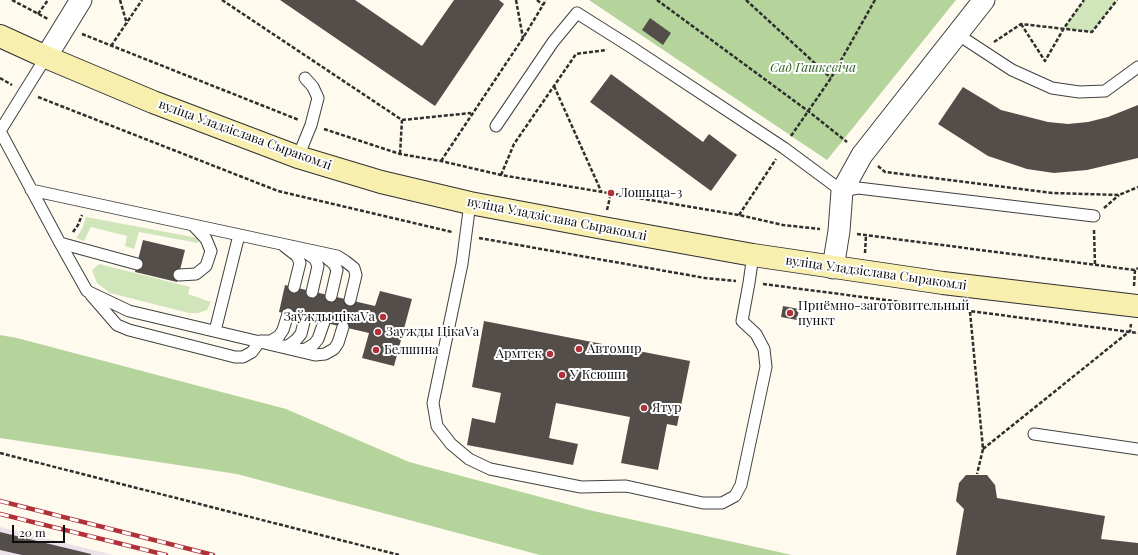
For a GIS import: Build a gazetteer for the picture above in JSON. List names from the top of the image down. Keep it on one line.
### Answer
{"streets":{"street":["вуліца Уладзіслава Сыракомлі"]},"parks":["Сад Гашкевіча"],"places":["Лошыца-3","Приёмно-заготовительный пункт","Заўжды цікаVа","Заужды ЦікаVа","Автомир","Белшина","Армтек","У Ксюши","Ятур"],"scale_bar":"20 m"}
